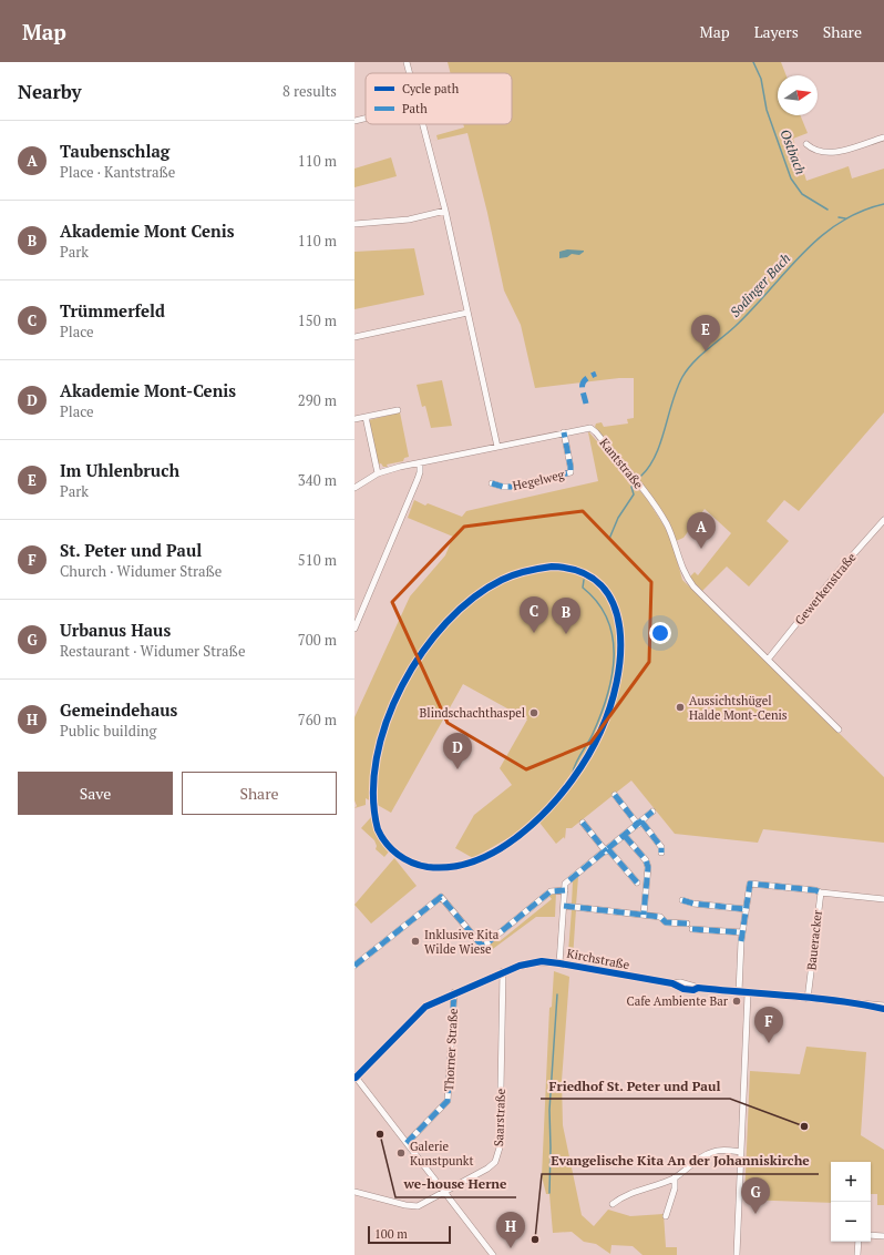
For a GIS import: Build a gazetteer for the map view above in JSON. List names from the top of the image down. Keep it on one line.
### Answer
{"streets":{"street":["Kantstraße","Hegelweg","Gewerkenstraße","Baueracker","Kirchstraße","Thorner Straße","Saarstraße"]},"crossings":[["Kantstraße","Hegelweg"],["Kantstraße","Gewerkenstraße"],["Baueracker","Kirchstraße"],["Kirchstraße","Thorner Straße"],["Kirchstraße","Saarstraße"]],"water":["Ostbach","Sodinger Bach"],"places":["Aussichtshügel Halde Mont-Cenis","Blindschachthaspel","Inklusive Kita Wilde Wiese","Cafe Ambiente Bar","Friedhof St. Peter und Paul","we-house Herne","Galerie Kunstpunkt","Evangelische Kita An der Johanniskirche"],"legend":["Cycle path","Path"],"scale_bar":"100 m","north":"right","page":{"header":"Map","nav":["Map","Layers","Share"],"heading":["Nearby","8 results"],"list":[{"mark":"A","name":"Taubenschlag","note":"Place · Kantstraße","value":"110 m"},{"mark":"B","name":"Akademie Mont Cenis","note":"Park","value":"110 m"},{"mark":"C","name":"Trümmerfeld","note":"Place","value":"150 m"},{"mark":"D","name":"Akademie Mont-Cenis","note":"Place","value":"290 m"},{"mark":"E","name":"Im Uhlenbruch","note":"Park","value":"340 m"},{"mark":"F","name":"St. Peter und Paul","note":"Church · Widumer Straße","value":"510 m"},{"mark":"G","name":"Urbanus Haus","note":"Restaurant · Widumer Straße","value":"700 m"},{"mark":"H","name":"Gemeindehaus","note":"Public building","value":"760 m"}],"pins":["E","A","C","B","D","F","G","H"],"buttons":["Save","Share"],"map_buttons":["+","−"],"scale":"100 m"}}
